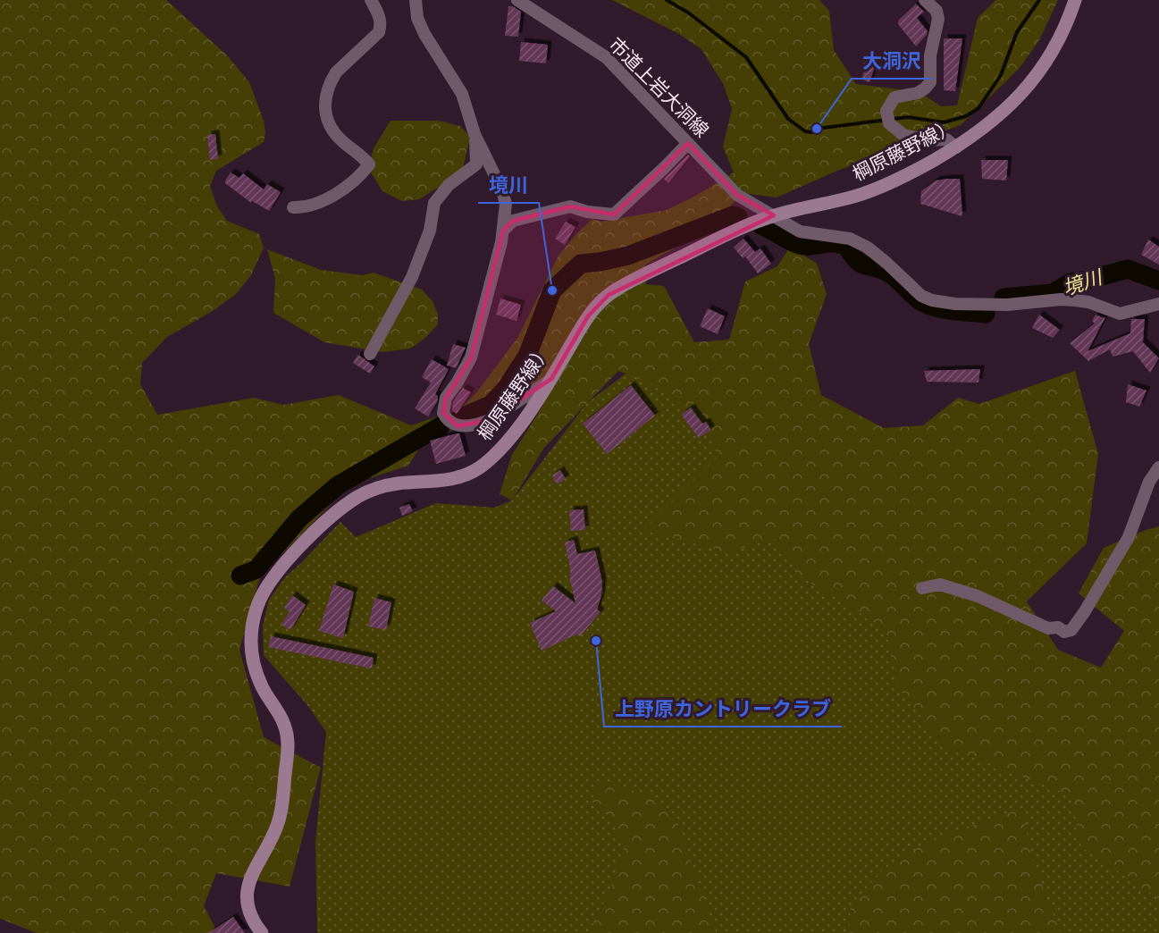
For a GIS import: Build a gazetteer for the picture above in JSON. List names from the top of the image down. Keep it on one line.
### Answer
{"streets":{"main road":["棡原藤野線）"],"street":["市道上岩大洞線"]},"crossings":[["市道上岩大洞線","棡原藤野線）"]],"water":["境川"],"places":["大洞沢","境川","上野原カントリークラブ"]}
